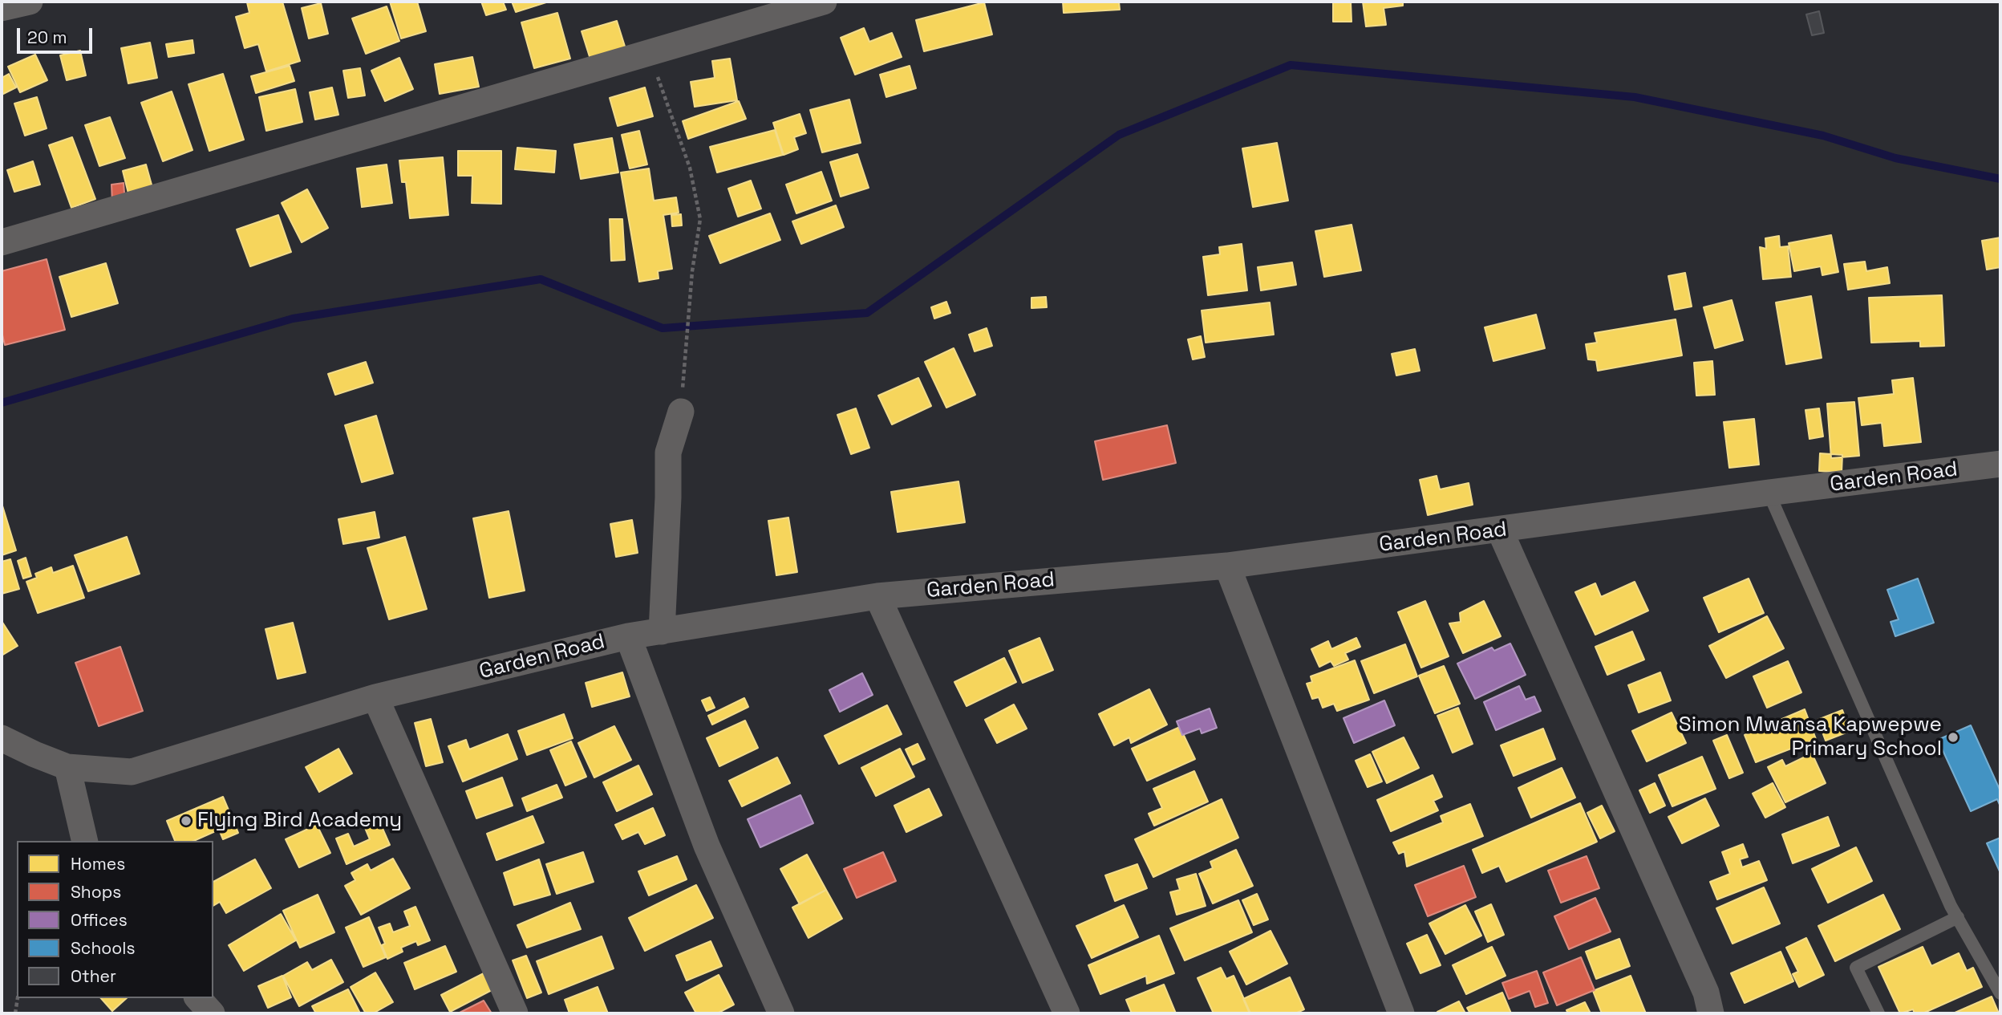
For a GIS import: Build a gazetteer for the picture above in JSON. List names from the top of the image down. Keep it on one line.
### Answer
{"streets":{"street":["Garden Road"]},"places":["Simon Mwansa Kapwepwe Primary School","Flying Bird Academy"],"legend":["Homes","Shops","Offices","Schools","Other"],"scale_bar":"20 m"}
